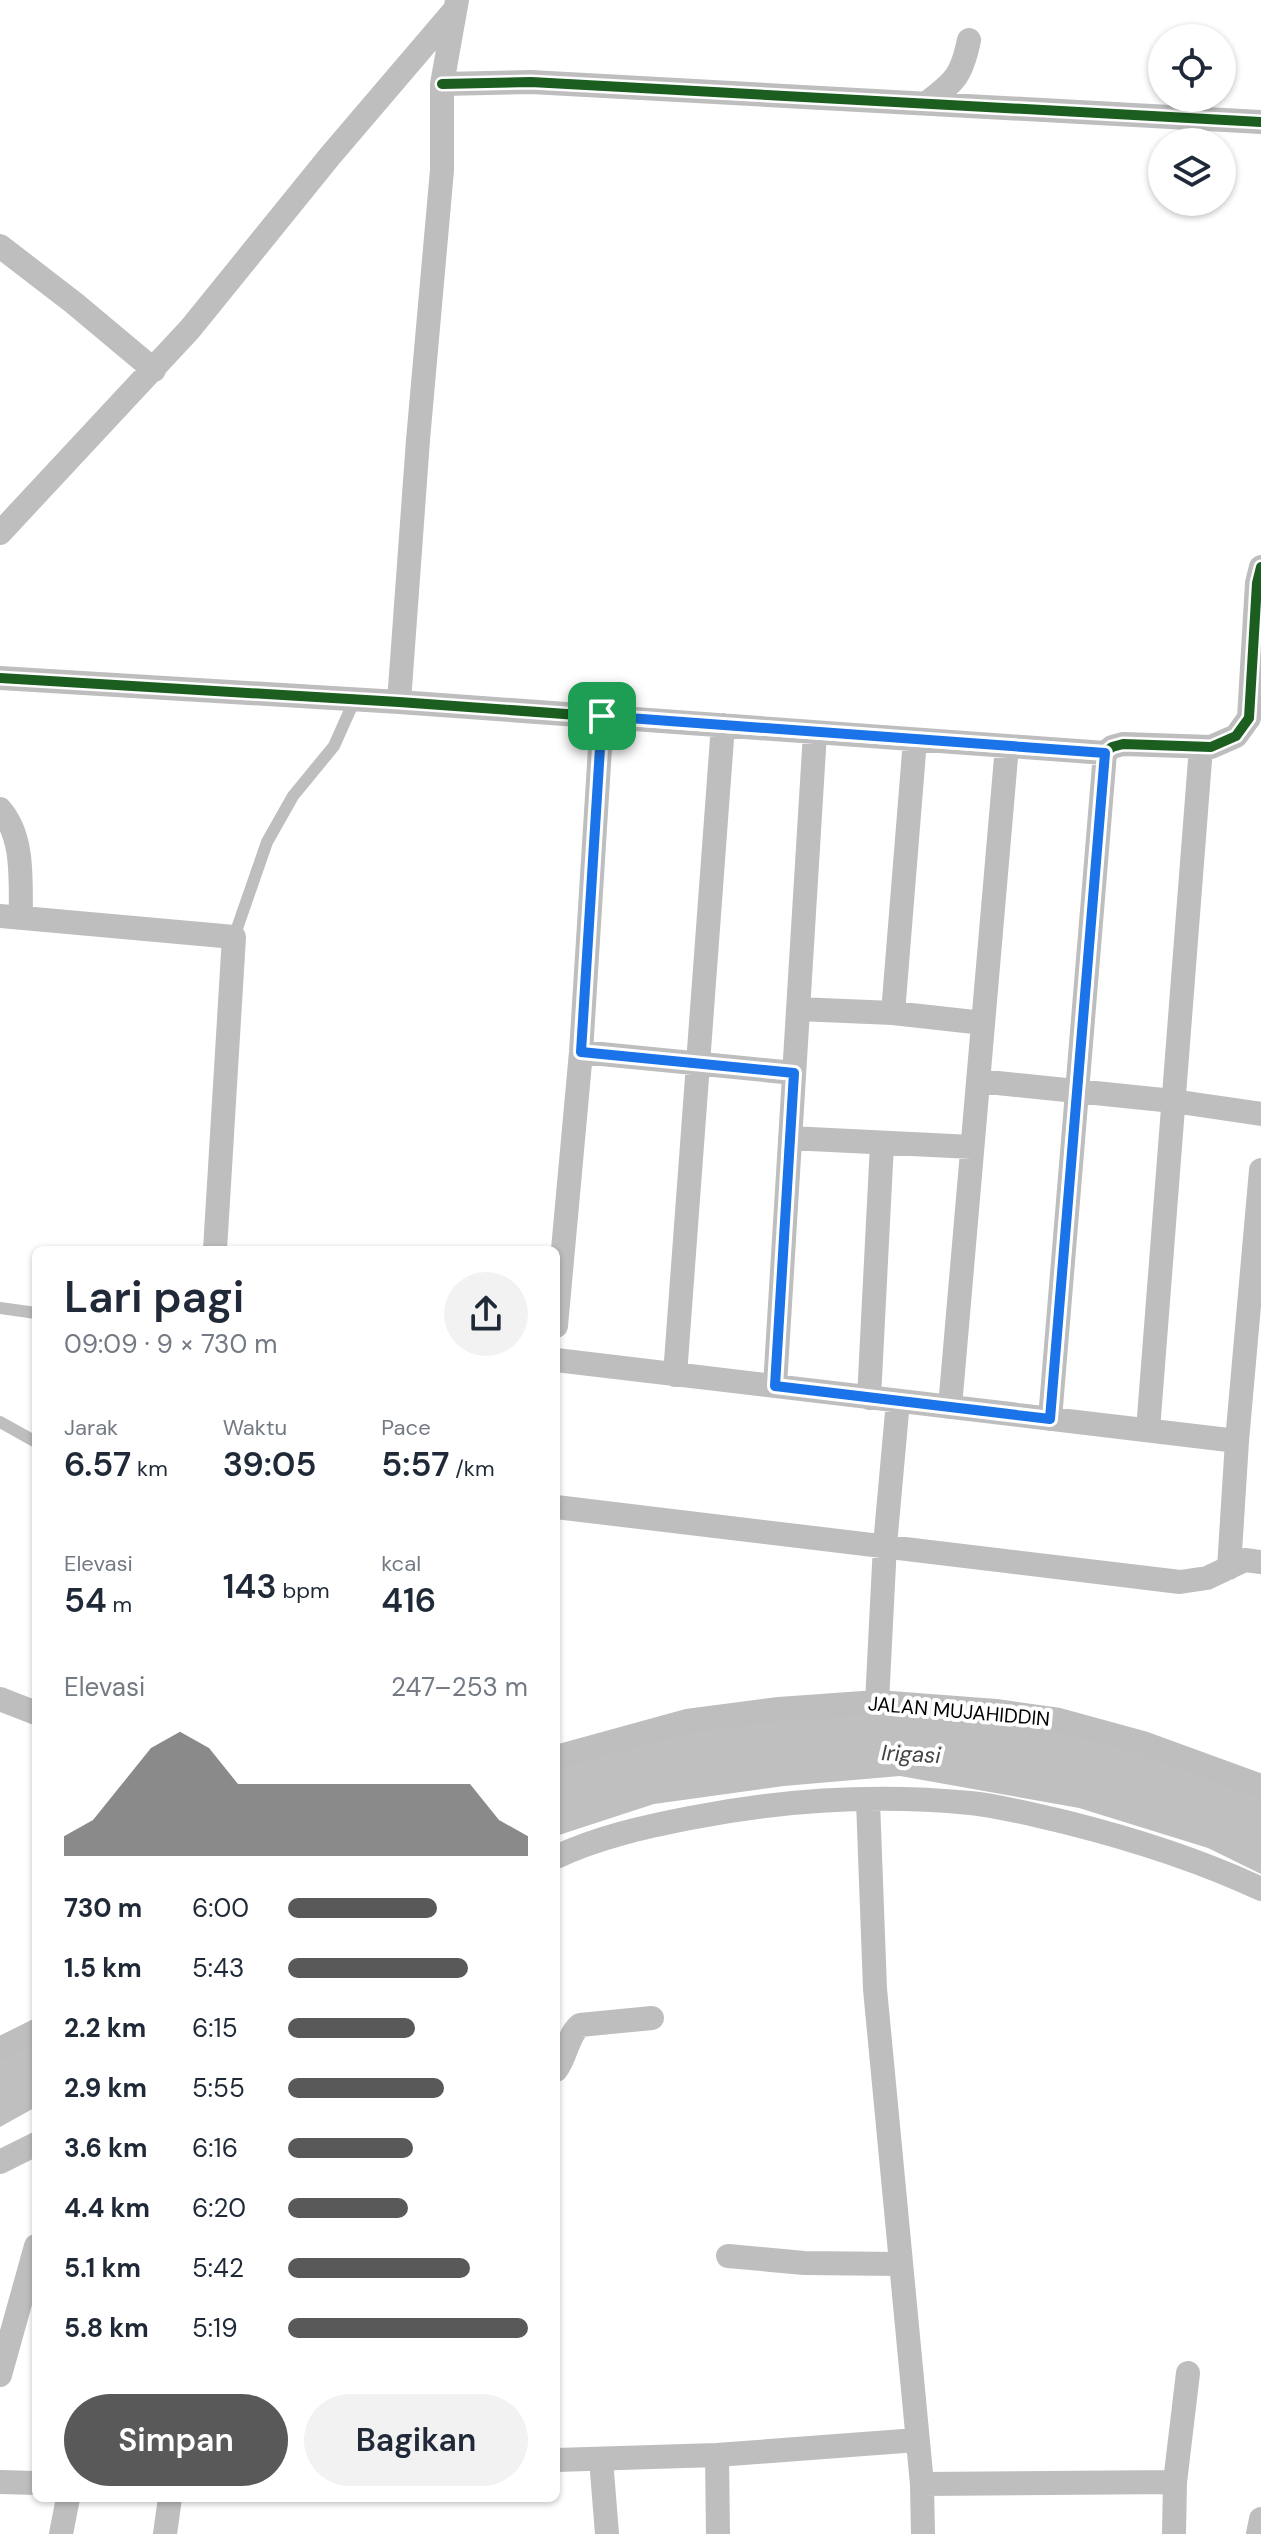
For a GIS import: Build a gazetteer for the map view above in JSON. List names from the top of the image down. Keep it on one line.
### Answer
{"streets":{"street":["JALAN MUJAHIDDIN"]},"water":["Irigasi"],"page":{"heading":["Lari pagi","09:09 · 9 × 730 m"],"stats":[["Jarak","6.57 km"],["Waktu","39:05"],["Pace","5:57 /km"],["Elevasi","54 m"],["143 bpm"],["kcal","416"]],"chart":["Elevasi","247–253 m"],"list":[{"name":"730 m","note":"6:00"},{"name":"1.5 km","note":"5:43"},{"name":"2.2 km","note":"6:15"},{"name":"2.9 km","note":"5:55"},{"name":"3.6 km","note":"6:16"},{"name":"4.4 km","note":"6:20"},{"name":"5.1 km","note":"5:42"},{"name":"5.8 km","note":"5:19"}],"buttons":["Simpan","Bagikan"]}}
